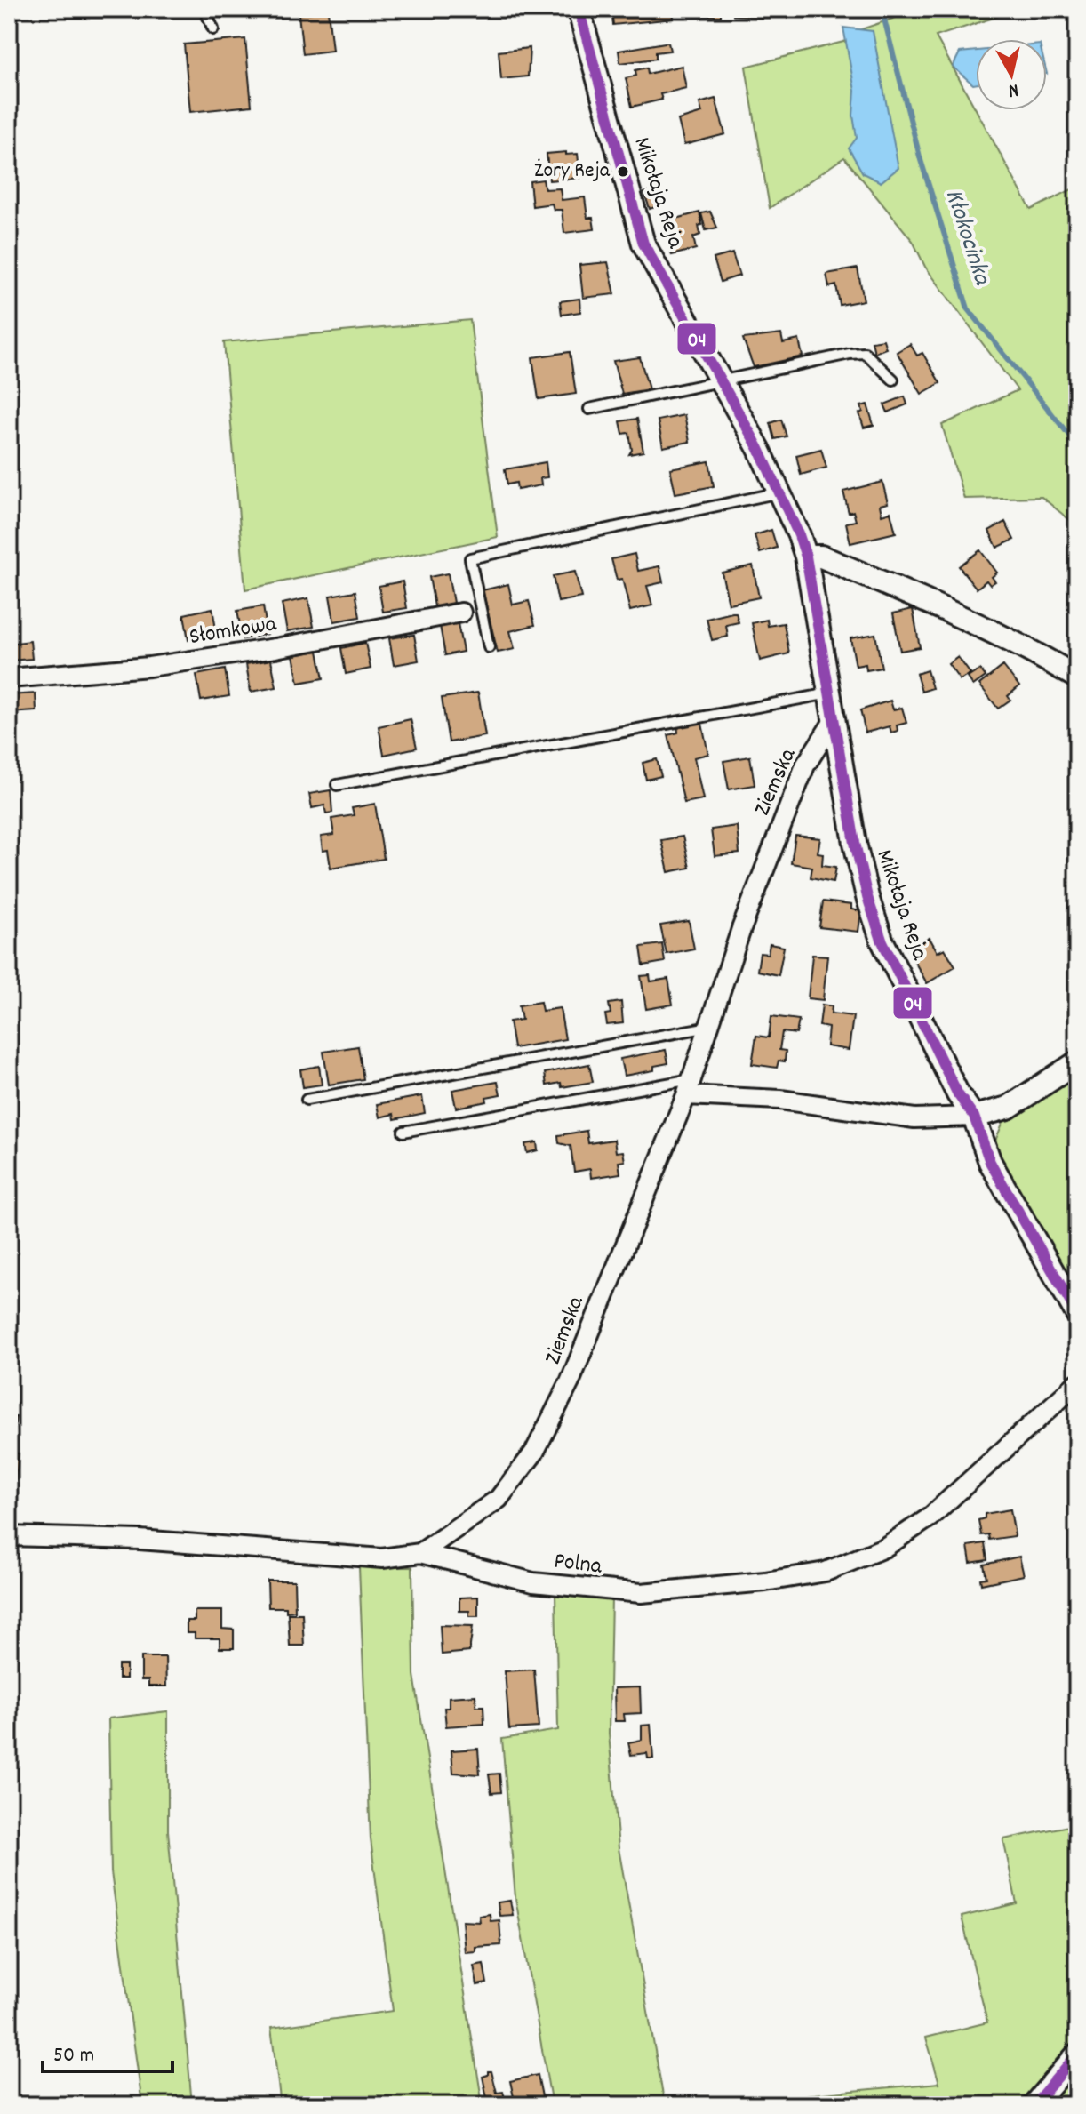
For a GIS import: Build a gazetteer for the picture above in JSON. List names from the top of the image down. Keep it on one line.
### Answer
{"streets":{"street":["Mikołaja Reja","Słomkowa","Ziemska","Polna"]},"crossings":[["Mikołaja Reja","Ziemska"],["Ziemska","Polna"]],"water":["Kłokocinka"],"places":["Żory Reja"],"lines":["transit line 04"],"scale_bar":"50 m","north":"bottom"}
